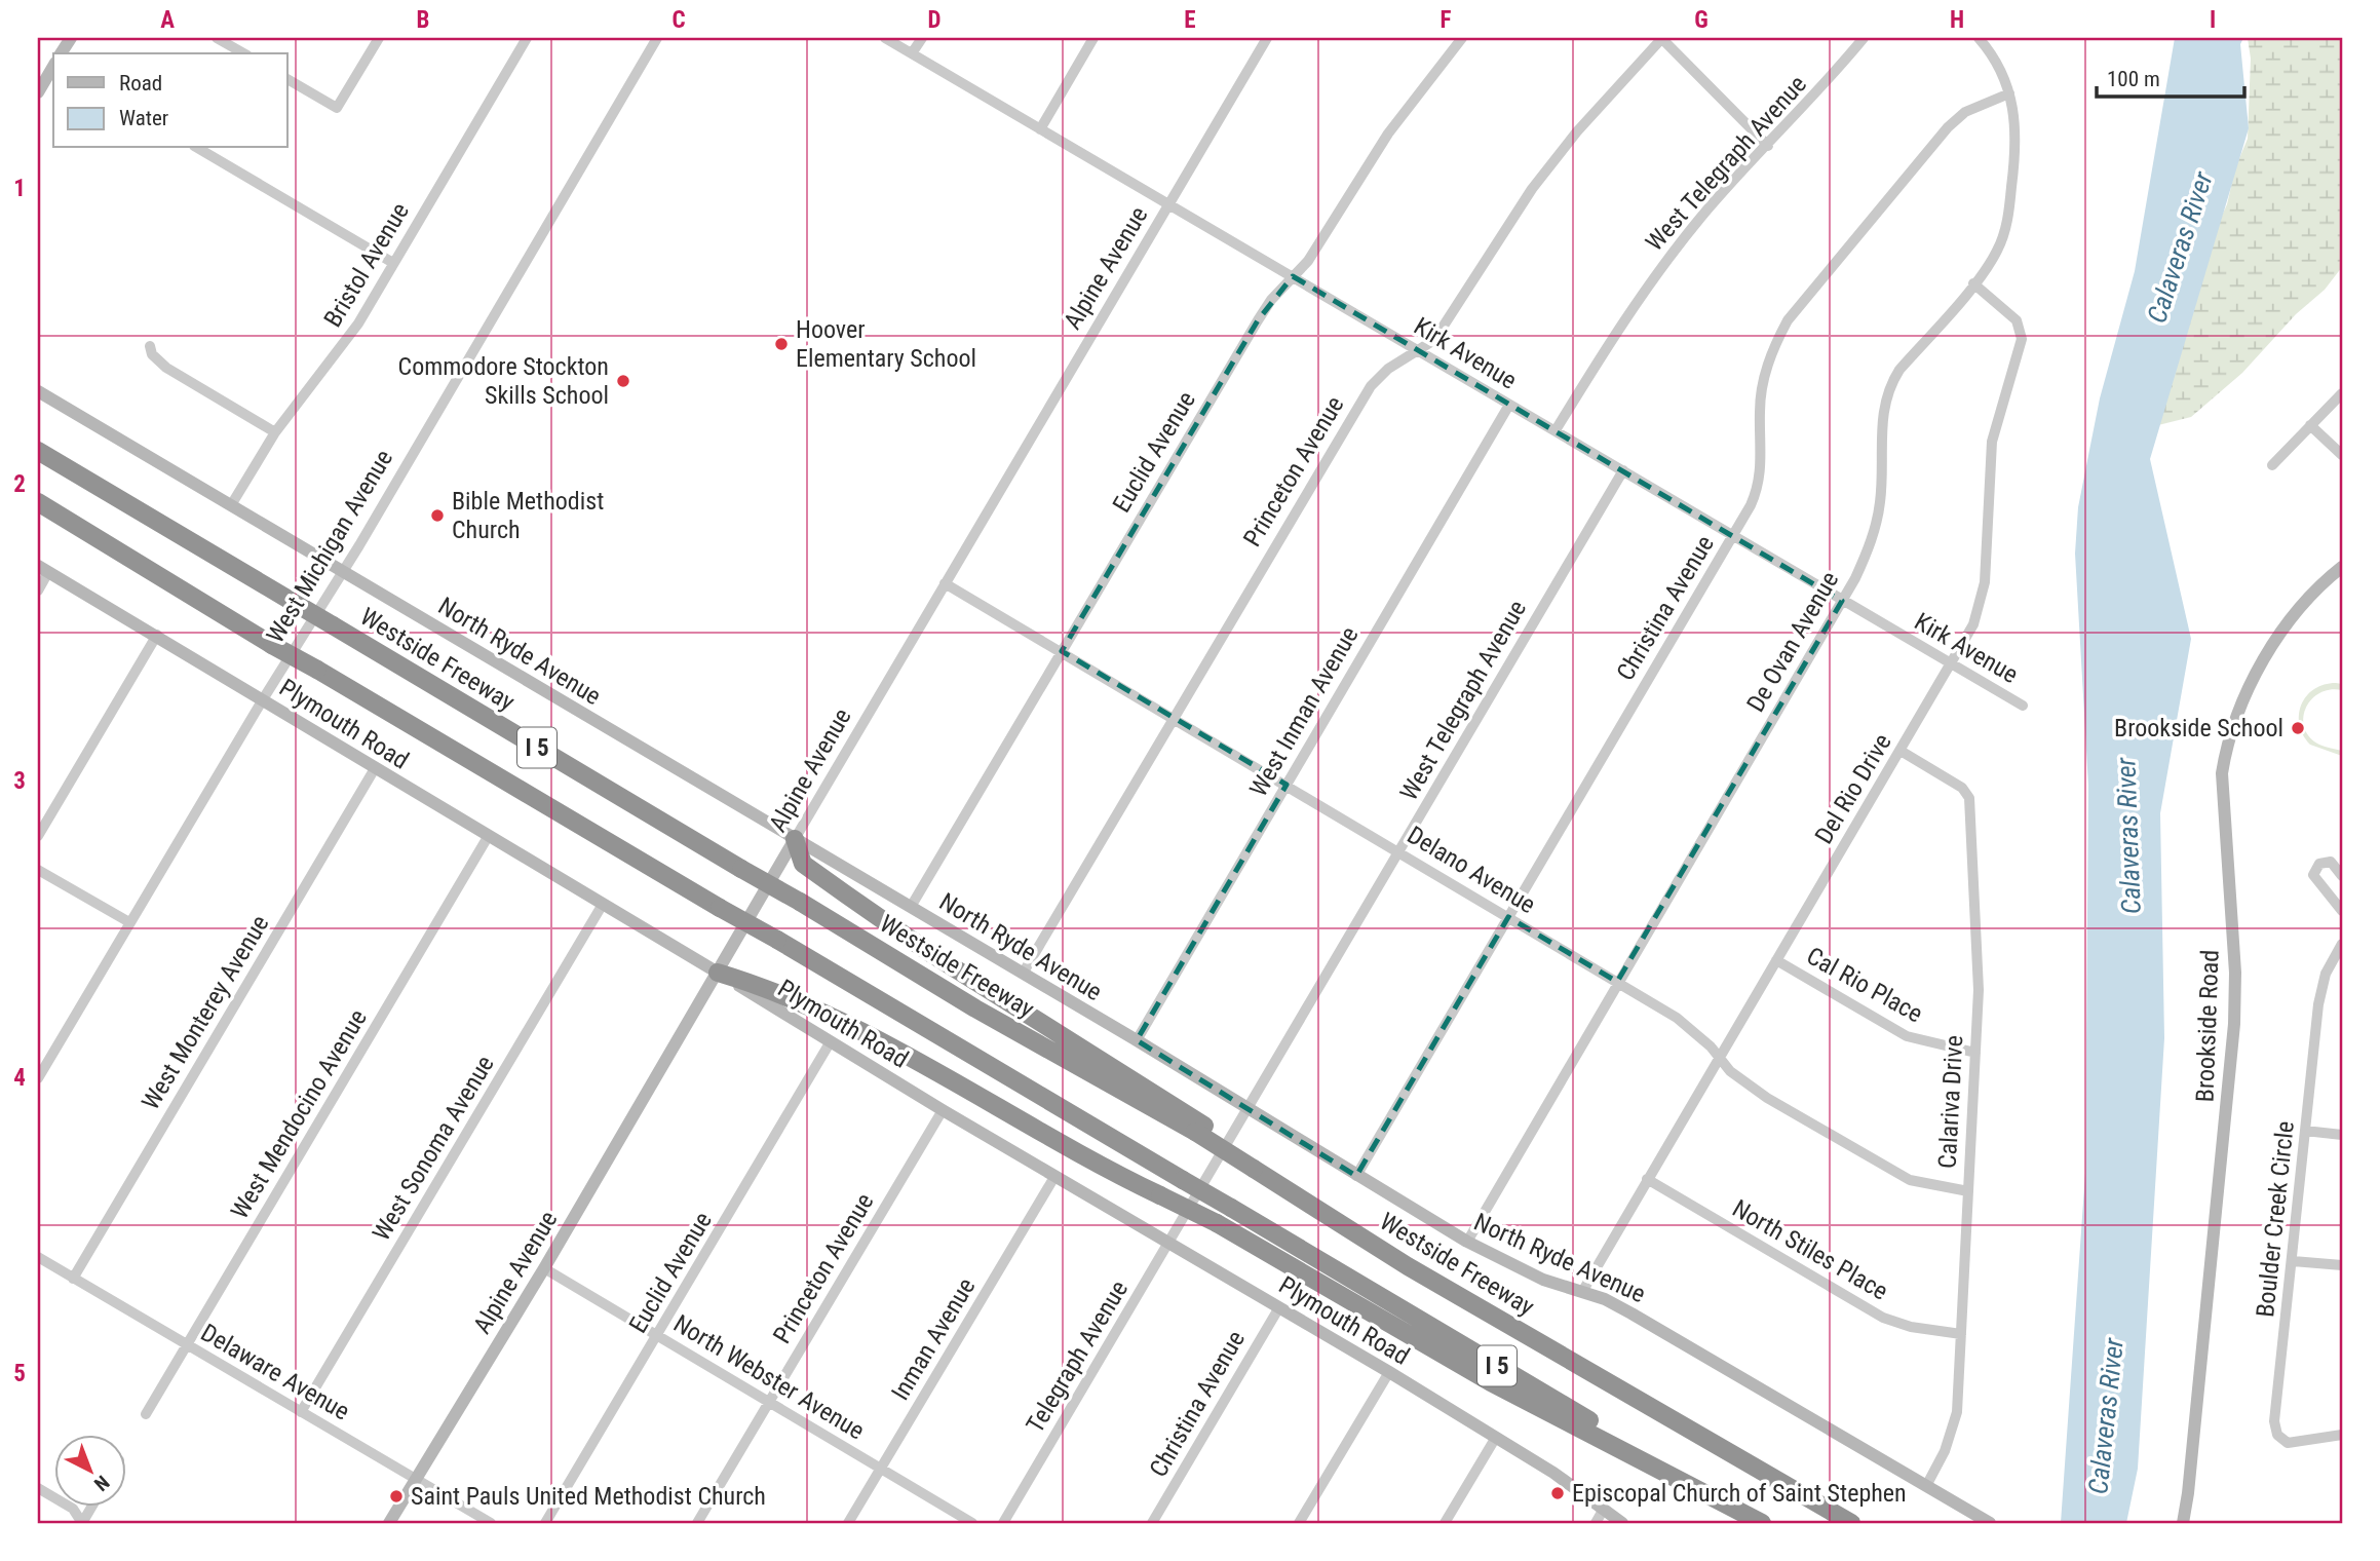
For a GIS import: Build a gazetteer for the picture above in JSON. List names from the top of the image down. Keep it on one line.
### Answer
{"streets":{"highway":["Westside Freeway","I 5"],"street":["West Telegraph Avenue","Bristol Avenue","Alpine Avenue","Kirk Avenue","Euclid Avenue","Princeton Avenue","West Michigan Avenue","Christina Avenue","De Ovan Avenue","North Ryde Avenue","West Inman Avenue","Plymouth Road","Del Rio Drive","Delano Avenue","Cal Rio Place","West Monterey Avenue","Brookside Road","Calariva Drive","West Mendocino Avenue","West Sonoma Avenue","Boulder Creek Circle","North Stiles Place","Inman Avenue","Telegraph Avenue","Delaware Avenue","North Webster Avenue"]},"crossings":[["West Telegraph Avenue","Kirk Avenue"],["West Telegraph Avenue","North Ryde Avenue"],["West Telegraph Avenue","Delano Avenue"],["West Telegraph Avenue","Telegraph Avenue"],["Bristol Avenue","North Ryde Avenue"],["Alpine Avenue","Kirk Avenue"],["Alpine Avenue","North Ryde Avenue"],["Alpine Avenue","Plymouth Road"],["Alpine Avenue","Delano Avenue"],["Alpine Avenue","Delaware Avenue"],["Alpine Avenue","North Webster Avenue"],["Kirk Avenue","Euclid Avenue"],["Kirk Avenue","Princeton Avenue"],["Kirk Avenue","Christina Avenue"],["Kirk Avenue","De Ovan Avenue"],["Kirk Avenue","West Inman Avenue"],["Kirk Avenue","Del Rio Drive"],["Euclid Avenue","North Ryde Avenue"],["Euclid Avenue","Plymouth Road"],["Euclid Avenue","Delano Avenue"],["Euclid Avenue","North Webster Avenue"],["Princeton Avenue","North Ryde Avenue"],["Princeton Avenue","Plymouth Road"],["Princeton Avenue","Delano Avenue"],["Princeton Avenue","North Webster Avenue"],["West Michigan Avenue","North Ryde Avenue"],["West Michigan Avenue","Plymouth Road"],["Christina Avenue","De Ovan Avenue"],["Christina Avenue","North Ryde Avenue"],["Christina Avenue","Plymouth Road"],["Christina Avenue","Delano Avenue"],["De Ovan Avenue","North Ryde Avenue"],["De Ovan Avenue","Del Rio Drive"],["De Ovan Avenue","Delano Avenue"],["North Ryde Avenue","West Inman Avenue"],["North Ryde Avenue","Del Rio Drive"],["North Ryde Avenue","Calariva Drive"],["West Inman Avenue","Delano Avenue"],["Plymouth Road","West Monterey Avenue"],["Plymouth Road","West Mendocino Avenue"],["Plymouth Road","West Sonoma Avenue"],["Plymouth Road","Inman Avenue"],["Plymouth Road","Telegraph Avenue"],["Del Rio Drive","Delano Avenue"],["Del Rio Drive","Cal Rio Place"],["Del Rio Drive","Calariva Drive"],["Del Rio Drive","North Stiles Place"],["Delano Avenue","Calariva Drive"],["Cal Rio Place","Calariva Drive"],["West Monterey Avenue","Delaware Avenue"],["Calariva Drive","North Stiles Place"],["West Mendocino Avenue","Delaware Avenue"],["West Sonoma Avenue","Delaware Avenue"],["Inman Avenue","North Webster Avenue"]],"water":["Calaveras River"],"places":["Hoover Elementary School","Commodore Stockton Skills School","Bible Methodist Church","Brookside School","Episcopal Church of Saint Stephen","Saint Pauls United Methodist Church"],"legend":["Road","Water"],"scale_bar":"100 m","north":"bottom right","grid":{"columns":["A","B","C","D","E","F","G","H","I"],"rows":["1","2","3","4","5"]}}
